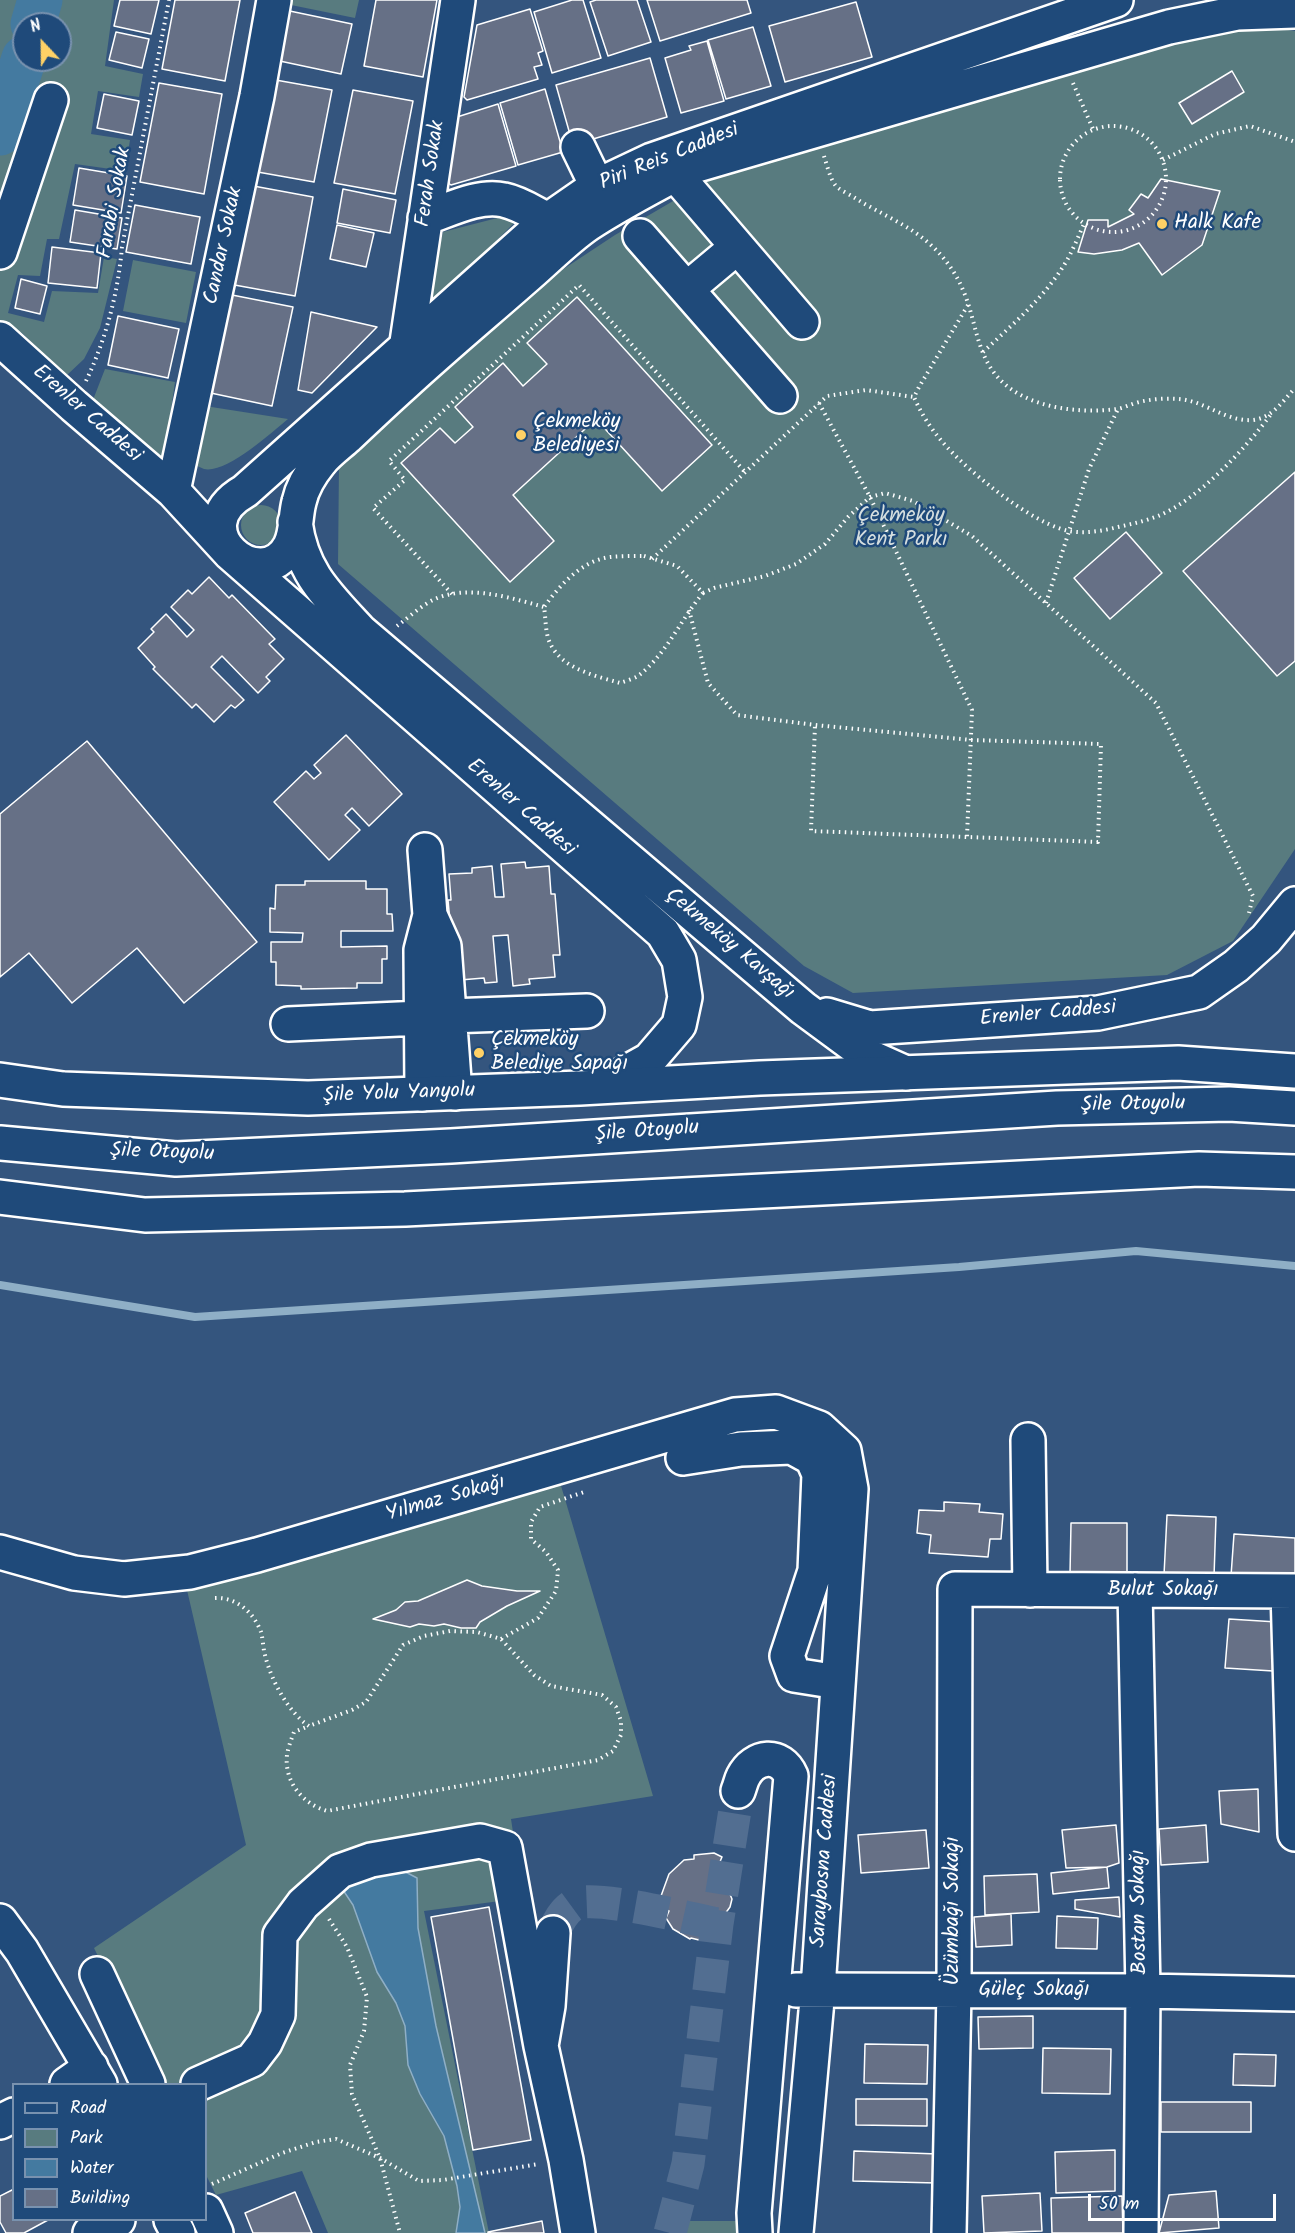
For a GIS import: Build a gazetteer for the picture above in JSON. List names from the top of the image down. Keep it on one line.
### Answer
{"streets":{"main road":["Piri Reis Caddesi","Ferah Sokak","Candar Sokak","Erenler Caddesi","Çekmeköy Kavşağı","Şile Yolu Yanyolu","Şile Otoyolu","Yılmaz Sokağı","Bulut Sokağı","Saraybosna Caddesi","Üzümbağı Sokağı","Bostan Sokağı","Güleç Sokağı"],"path":["Farabi Sokak"]},"crossings":[["Piri Reis Caddesi","Ferah Sokak"],["Piri Reis Caddesi","Erenler Caddesi"],["Piri Reis Caddesi","Çekmeköy Kavşağı"],["Farabi Sokak","Erenler Caddesi"],["Candar Sokak","Erenler Caddesi"],["Erenler Caddesi","Çekmeköy Kavşağı"],["Erenler Caddesi","Şile Yolu Yanyolu"],["Çekmeköy Kavşağı","Şile Yolu Yanyolu"],["Yılmaz Sokağı","Saraybosna Caddesi"],["Bulut Sokağı","Üzümbağı Sokağı"],["Bulut Sokağı","Bostan Sokağı"],["Saraybosna Caddesi","Güleç Sokağı"],["Üzümbağı Sokağı","Güleç Sokağı"],["Bostan Sokağı","Güleç Sokağı"]],"parks":["Çekmeköy Kent Parkı"],"places":["Halk Kafe","Çekmeköy Belediyesi","Çekmeköy Belediye Sapağı"],"legend":["Road","Park","Water","Building"],"scale_bar":"50 m","north":"top"}
